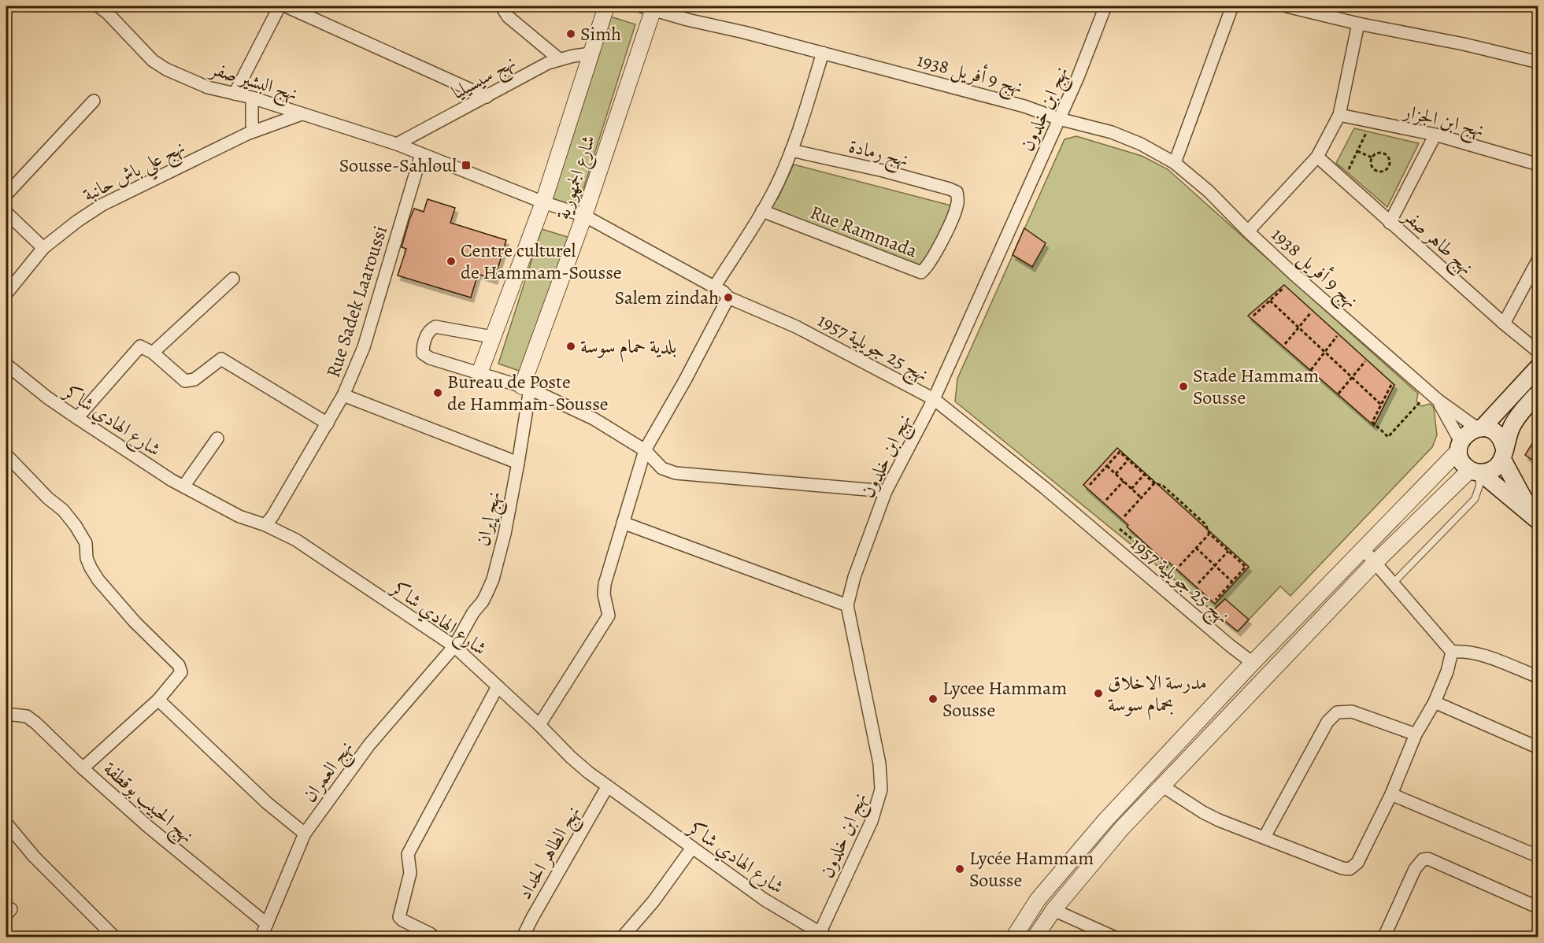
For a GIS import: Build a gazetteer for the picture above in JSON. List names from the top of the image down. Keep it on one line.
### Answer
{"streets":{"street":["نهج 9 أفريل 1938","نهج سيسيليا","نهج البشير صفر","نهج ابن خلدون","نهج ابن الجزار","نهج رمادة","نهج علي باش حانبة","شارع الجمهورية","Rue Rammada","نهج طاهر صفر","Rue Sadek Laaroussi","نهج 25 جويلية 1957","شارع الهادي شاكر","نهج إيران","نهج العمران","نهج الحبيب بوقطفة","نهج الطاهر الحداد"]},"crossings":[["نهج 9 أفريل 1938","نهج ابن خلدون"],["نهج 9 أفريل 1938","شارع الجمهورية"],["نهج سيسيليا","نهج البشير صفر"],["نهج سيسيليا","شارع الجمهورية"],["نهج البشير صفر","نهج علي باش حانبة"],["نهج البشير صفر","Rue Sadek Laaroussi"],["نهج البشير صفر","نهج 25 جويلية 1957"],["نهج ابن خلدون","نهج 25 جويلية 1957"],["نهج ابن خلدون","شارع الهادي شاكر"],["نهج رمادة","Rue Rammada"],["شارع الجمهورية","نهج 25 جويلية 1957"],["شارع الجمهورية","نهج إيران"],["Rue Sadek Laaroussi","نهج 25 جويلية 1957"],["Rue Sadek Laaroussi","شارع الهادي شاكر"],["شارع الهادي شاكر","نهج إيران"],["شارع الهادي شاكر","نهج العمران"],["شارع الهادي شاكر","نهج الطاهر الحداد"],["نهج إيران","نهج العمران"],["نهج العمران","نهج الحبيب بوقطفة"]],"places":{"other":["Simh","Centre culturel de Hammam-Sousse","Salem zindah","بلدية حمام سوسة","Stade Hammam Sousse","Bureau de Poste de Hammam-Sousse","مدرسة الاخلاق بحمام سوسة","Lycee Hammam Sousse","Lycée Hammam Sousse"],"transit":["Sousse-Sahloul"]}}
